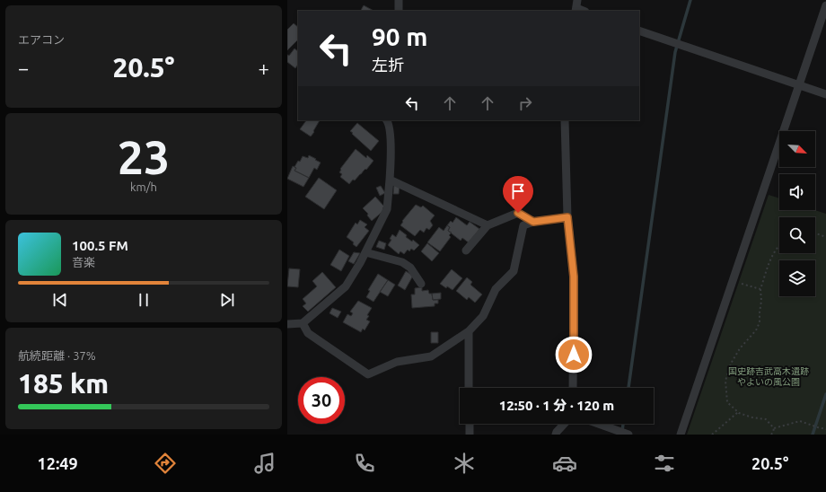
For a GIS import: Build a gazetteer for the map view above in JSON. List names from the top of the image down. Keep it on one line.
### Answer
{"parks":["国史跡吉武高木遺跡 やよいの風公園"],"north":"bottom right","page":{"tile":["エアコン",["23","km/h"],["航続距離 · 37%","185 km"]],"turn":["90 m","左折"],"heat":["−","20.5°","+"],"song":["100.5 FM","音楽"],"limit":"30","trip":"12:50 · 1 分 · 120 m","tabs":["12:49","20.5°"]}}
